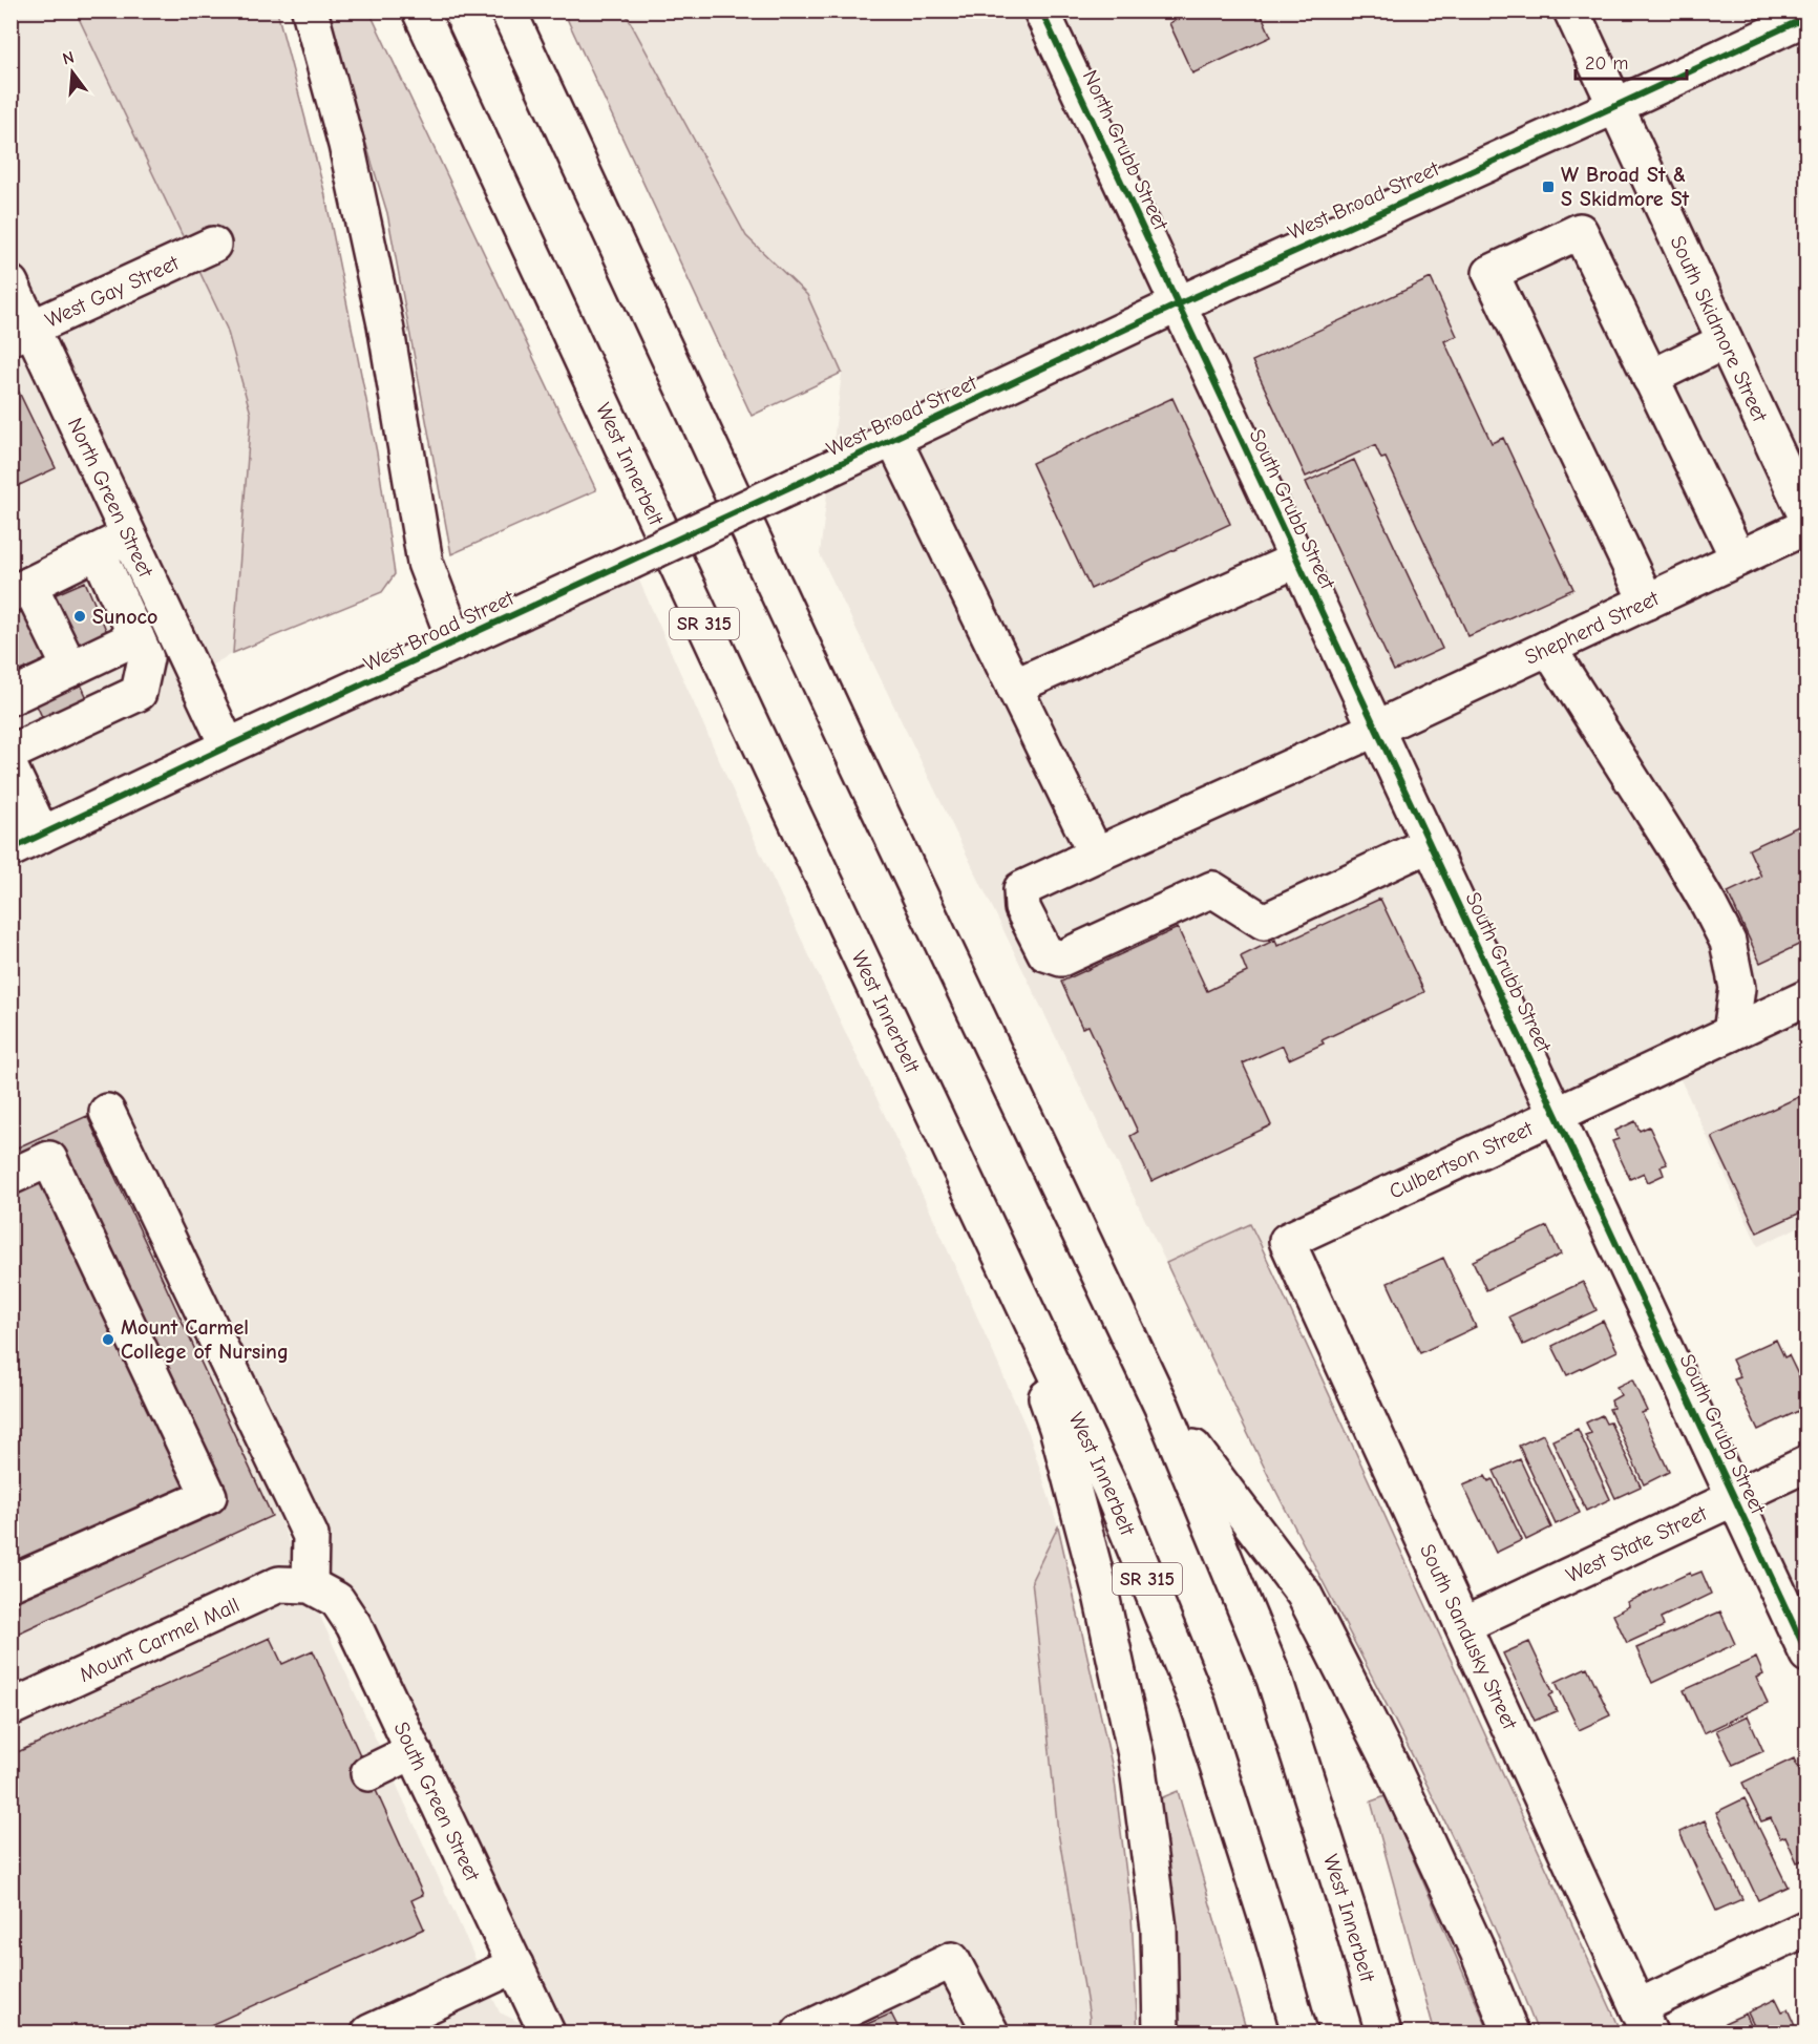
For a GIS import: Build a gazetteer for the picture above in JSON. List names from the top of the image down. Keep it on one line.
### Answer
{"streets":{"main road":["North Grubb Street","West Broad Street","West Gay Street","South Skidmore Street","West Innerbelt","North Green Street","South Grubb Street","SR 315","Shepherd Street","Culbertson Street","West State Street","South Sandusky Street","Mount Carmel Mall","South Green Street"]},"crossings":[["North Grubb Street","West Broad Street"],["North Grubb Street","South Grubb Street"],["West Broad Street","South Skidmore Street"],["West Broad Street","North Green Street"],["West Broad Street","South Grubb Street"],["West Gay Street","North Green Street"],["South Grubb Street","Shepherd Street"],["South Grubb Street","Culbertson Street"],["South Grubb Street","West State Street"],["Culbertson Street","South Sandusky Street"],["West State Street","South Sandusky Street"],["Mount Carmel Mall","South Green Street"]],"places":{"transit":["W Broad St & S Skidmore St"],"other":["Sunoco","Mount Carmel College of Nursing"]},"scale_bar":"20 m","north":"top"}
